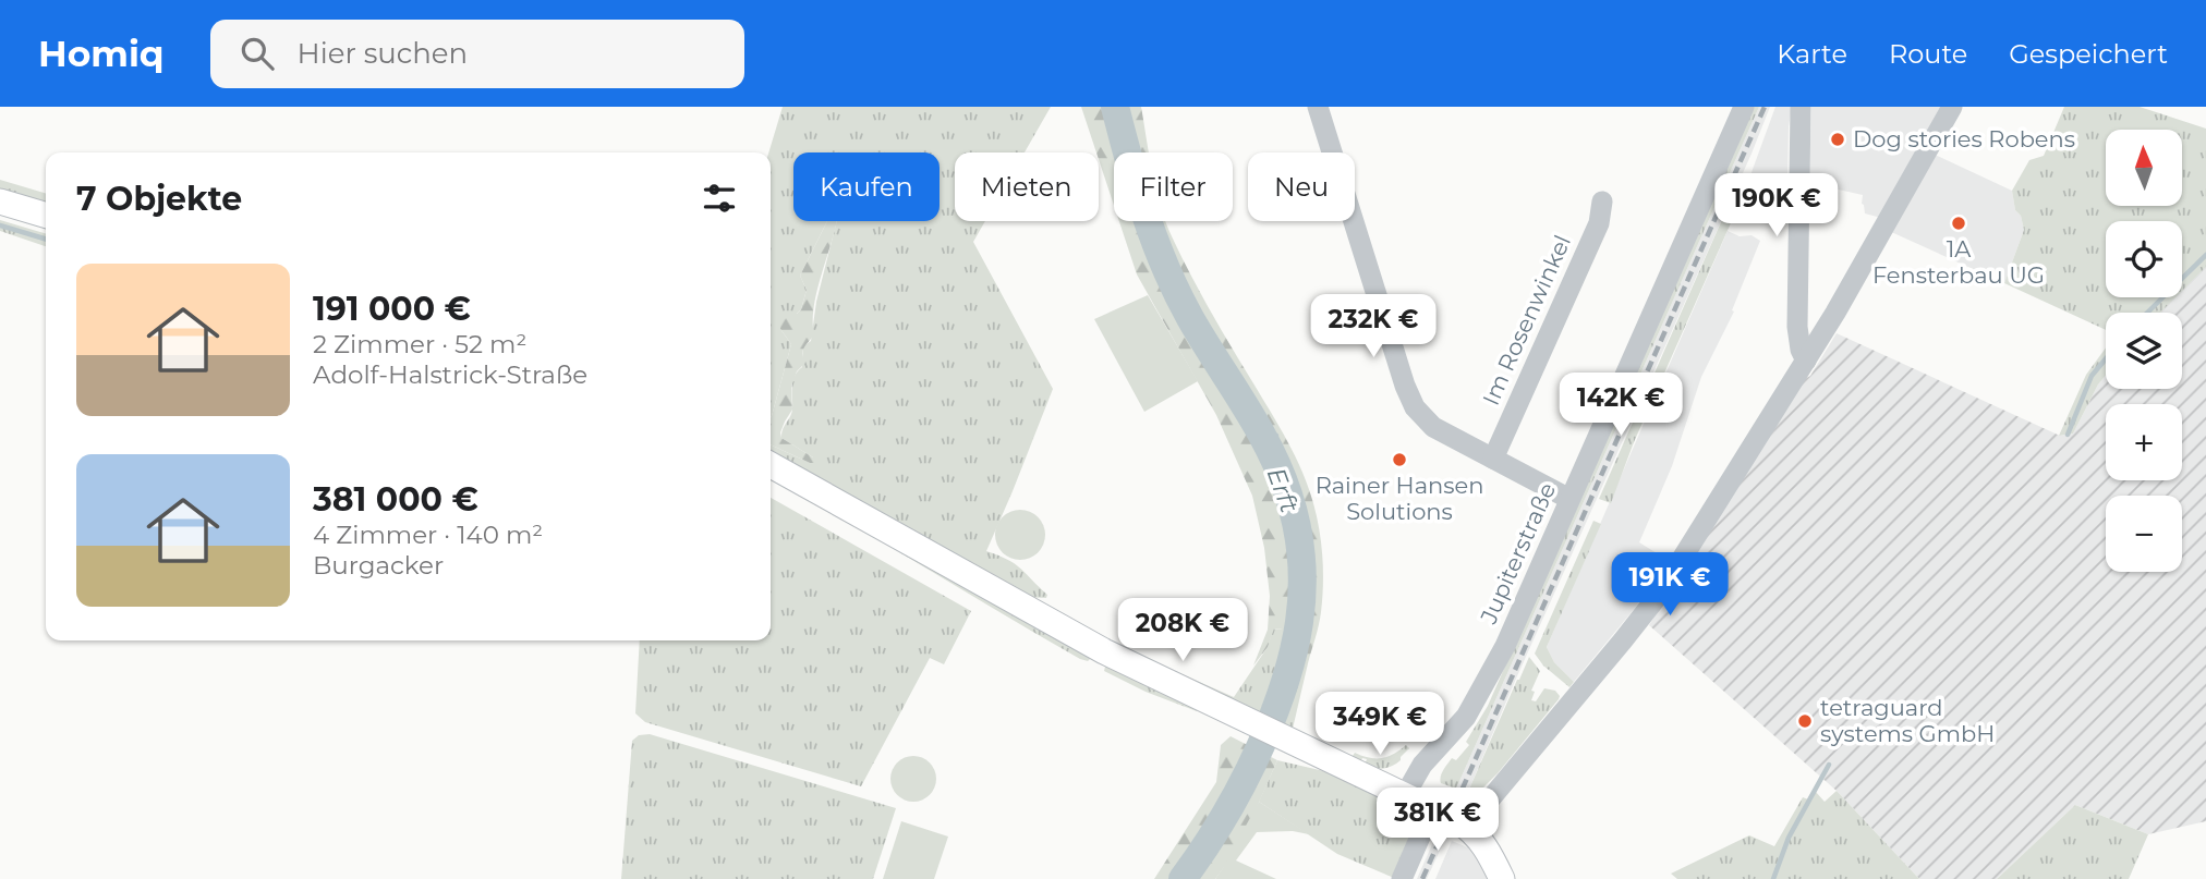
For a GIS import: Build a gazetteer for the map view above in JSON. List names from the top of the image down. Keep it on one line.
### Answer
{"streets":{"street":["Im Rosenwinkel","Jupiterstraße"]},"water":["Erft"],"places":["Dog stories Robens","1A Fensterbau UG","Rainer Hansen Solutions","tetraguard systems GmbH"],"north":"top","page":{"header":"Homiq","search":"Hier suchen","nav":["Karte","Route","Gespeichert"],"map_buttons":["+","−"],"chip":["Kaufen","Mieten","Filter","Neu"],"heading":"7 Objekte","price":["190K €","232K €","142K €","191K €","208K €","349K €","381K €"],"list":[{"name":"191 000 €","note":"2 Zimmer · 52 m² · Adolf-Halstrick-Straße"},{"name":"381 000 €","note":"4 Zimmer · 140 m² · Burgacker"}]}}
